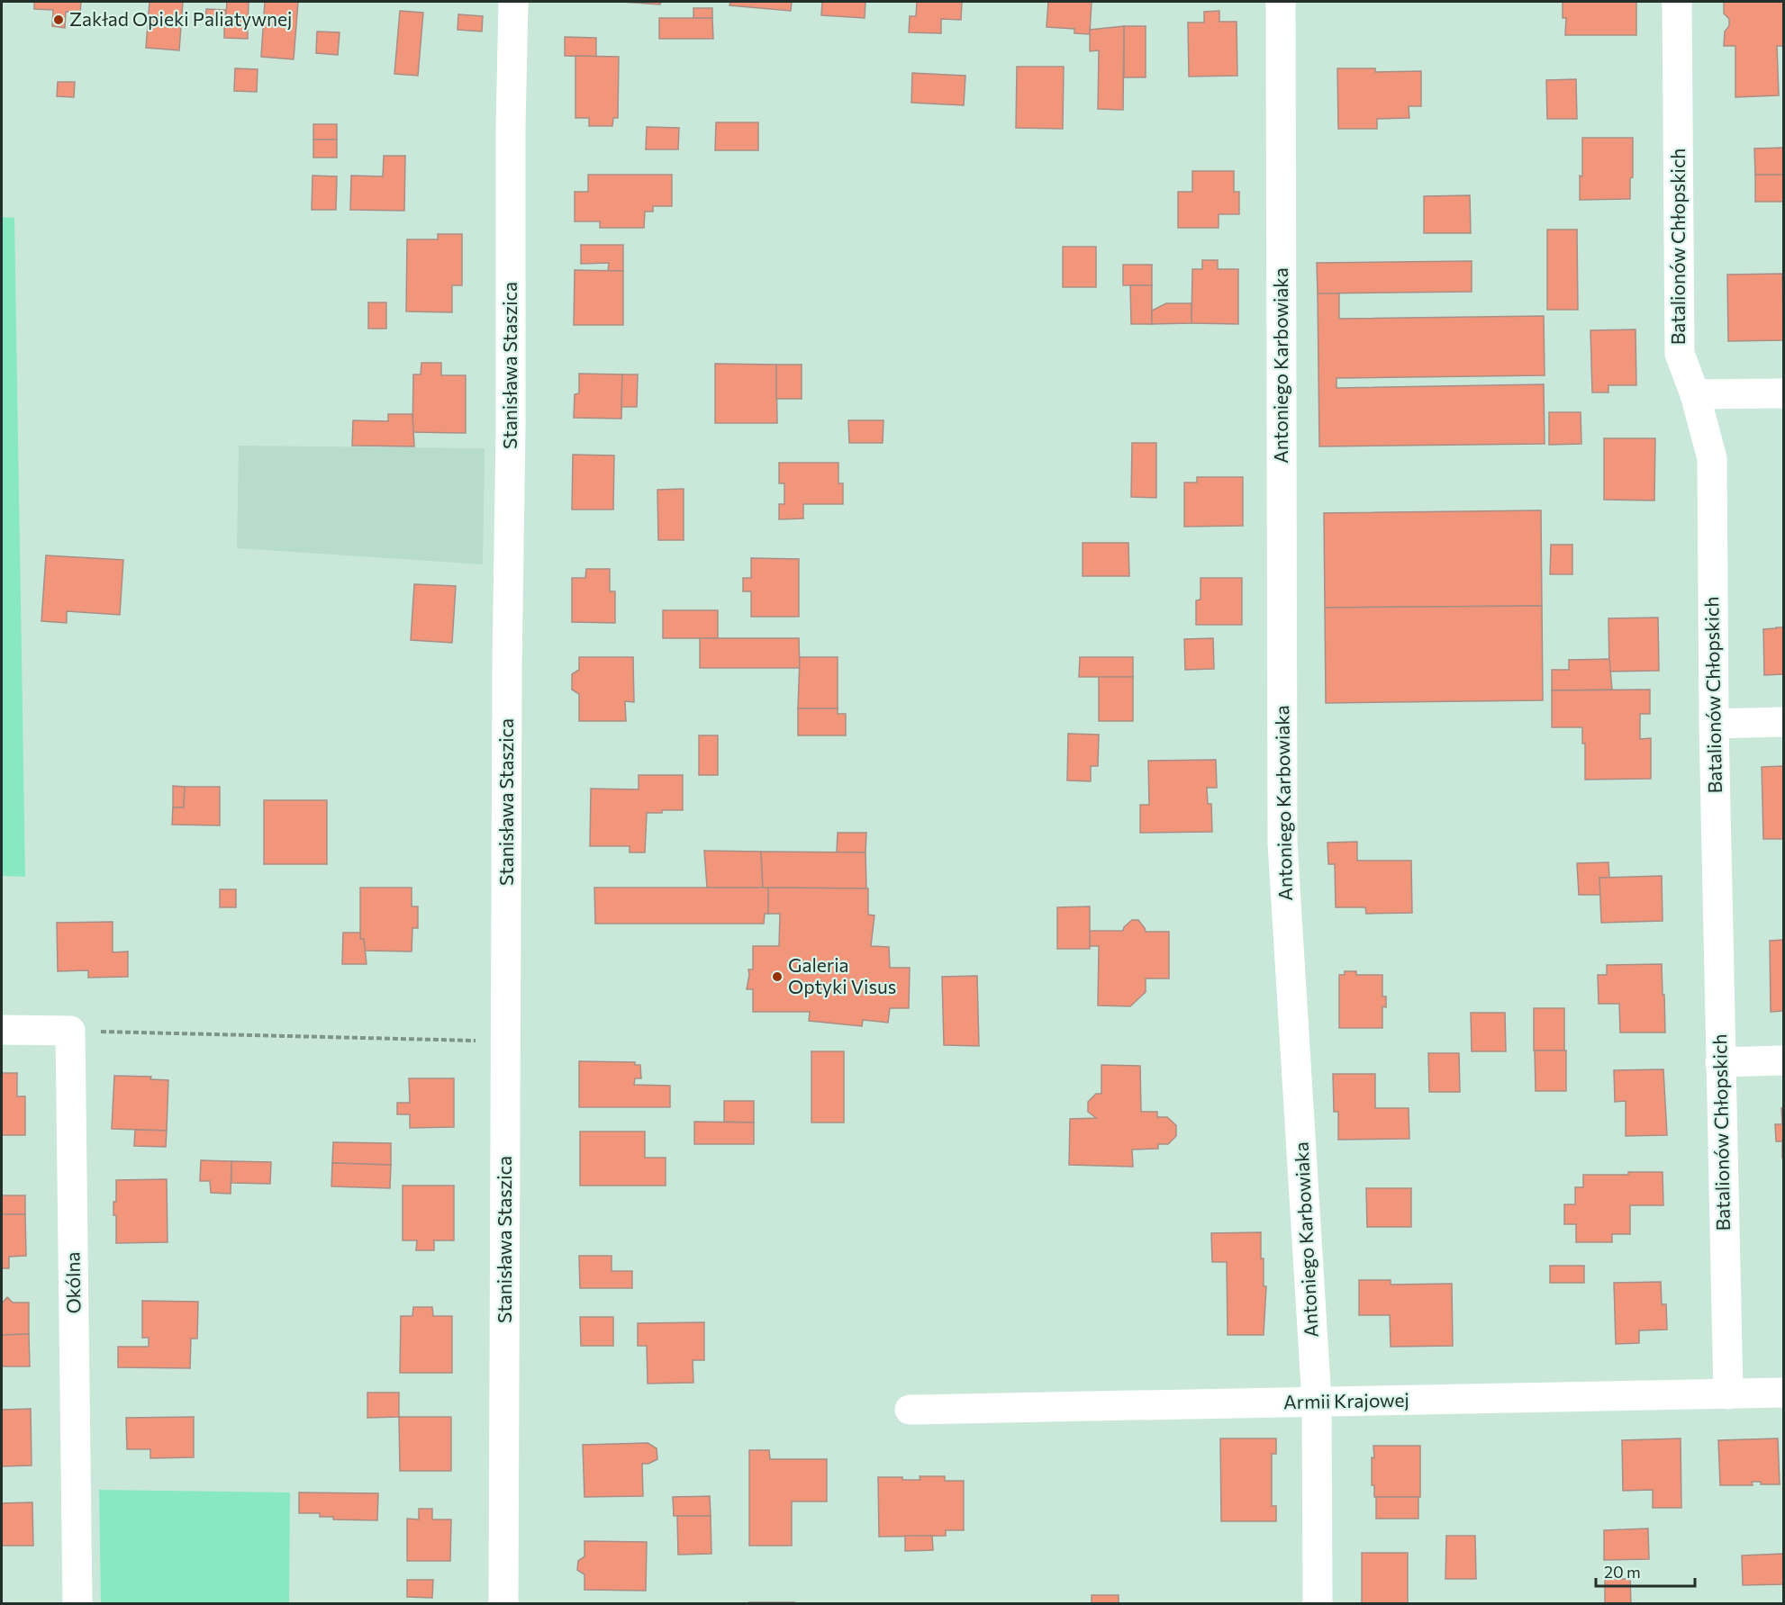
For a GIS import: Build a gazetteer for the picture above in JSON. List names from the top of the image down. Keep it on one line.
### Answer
{"streets":{"street":["Batalionów Chłopskich","Stanisława Staszica","Antoniego Karbowiaka","Okólna","Armii Krajowej"]},"crossings":[["Batalionów Chłopskich","Armii Krajowej"],["Antoniego Karbowiaka","Armii Krajowej"]],"places":["Zakład Opieki Paliatywnej","Galeria Optyki Visus"],"scale_bar":"20 m"}
